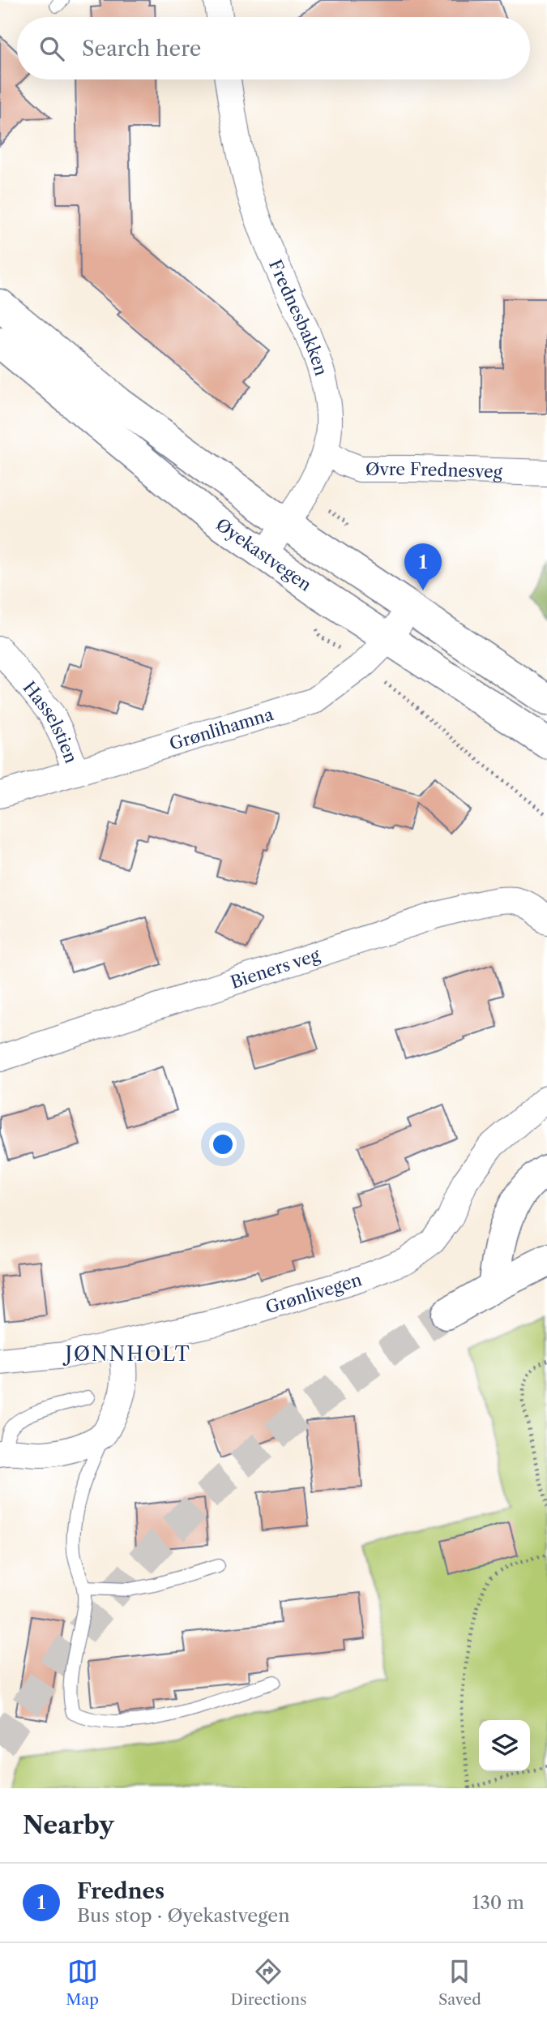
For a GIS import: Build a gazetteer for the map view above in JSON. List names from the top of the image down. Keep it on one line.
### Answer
{"streets":{"main road":["Øyekastvegen"],"street":["Frednesbakken","Øvre Frednesveg","Hasselstien","Grønlihamna","Bieners veg","Grønlivegen"]},"crossings":[["Frednesbakken","Øvre Frednesveg"],["Frednesbakken","Øyekastvegen"],["Øyekastvegen","Grønlihamna"],["Hasselstien","Grønlihamna"]],"districts":["JØNNHOLT"],"page":{"search":"Search here","pins":"1","heading":"Nearby","list":[{"mark":"1","name":"Frednes","note":"Bus stop · Øyekastvegen","value":"130 m"}],"nav":["Map","Directions","Saved"]}}
